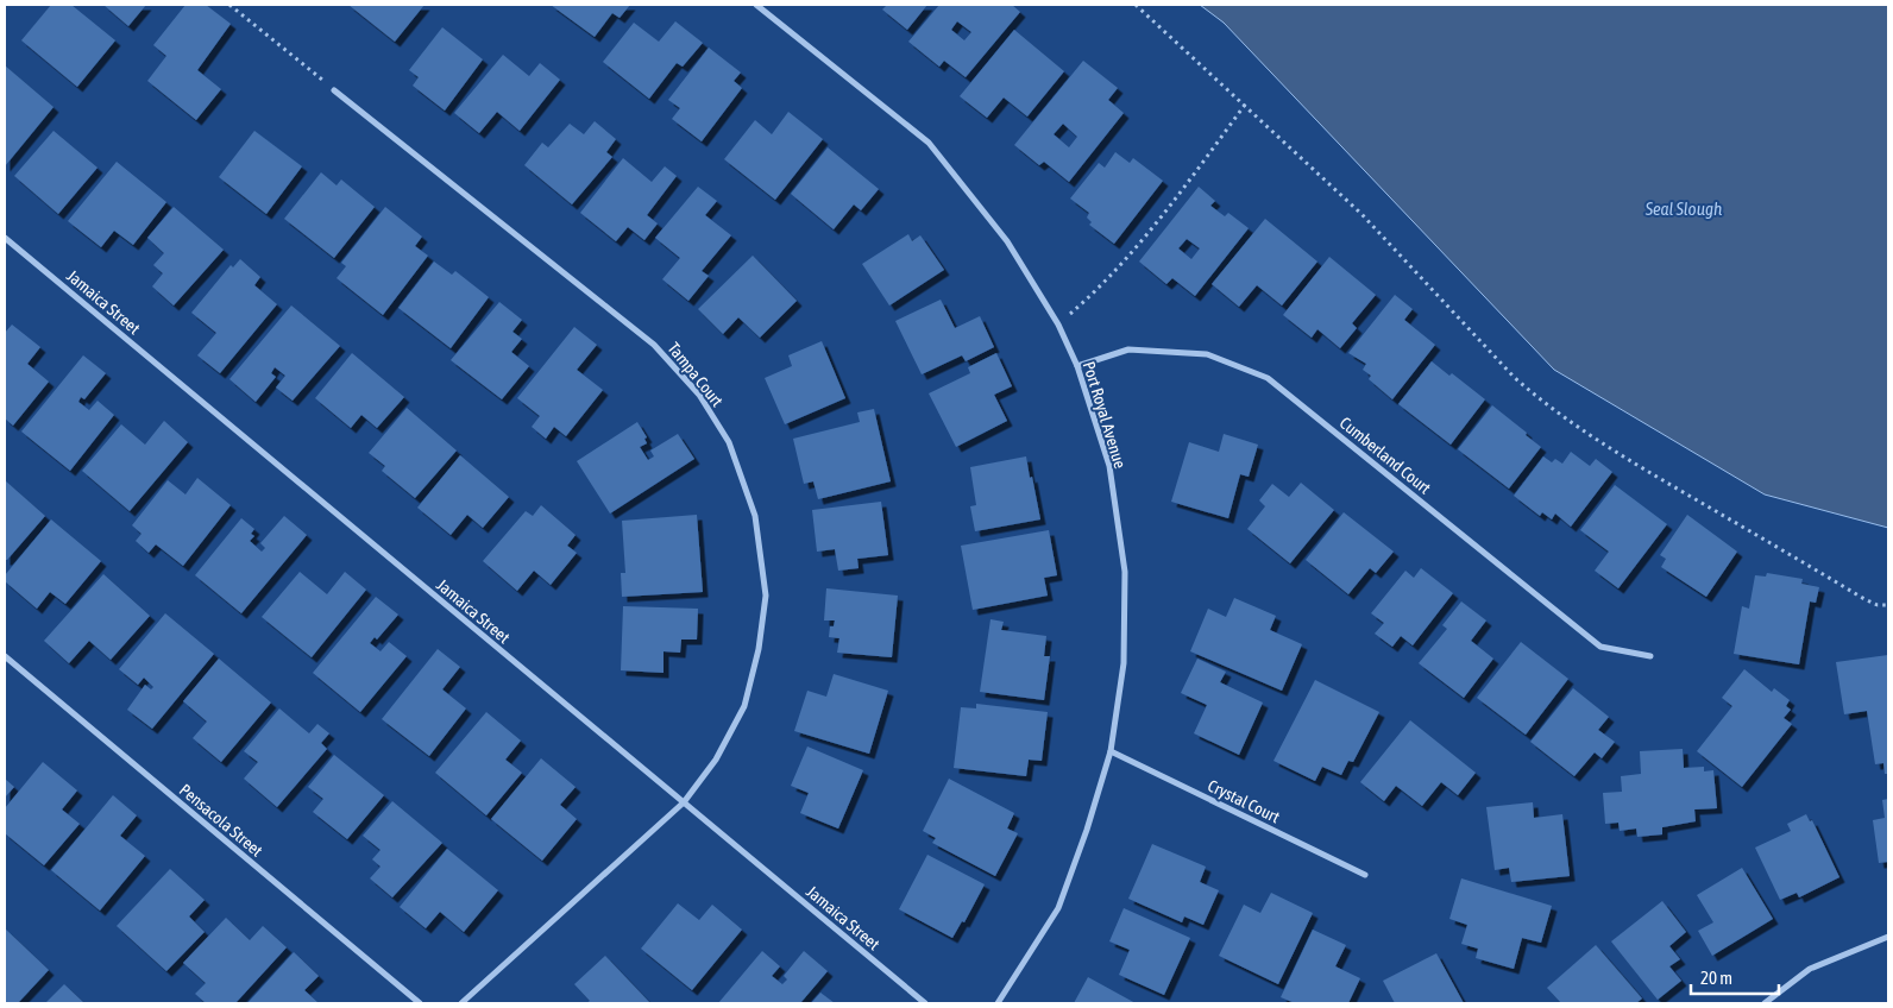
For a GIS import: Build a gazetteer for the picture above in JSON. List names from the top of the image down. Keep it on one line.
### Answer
{"streets":{"street":["Jamaica Street","Tampa Court","Port Royal Avenue","Cumberland Court","Crystal Court","Pensacola Street"]},"crossings":[["Jamaica Street","Tampa Court"],["Port Royal Avenue","Cumberland Court"],["Port Royal Avenue","Crystal Court"]],"water":["Seal Slough"],"scale_bar":"20 m"}
